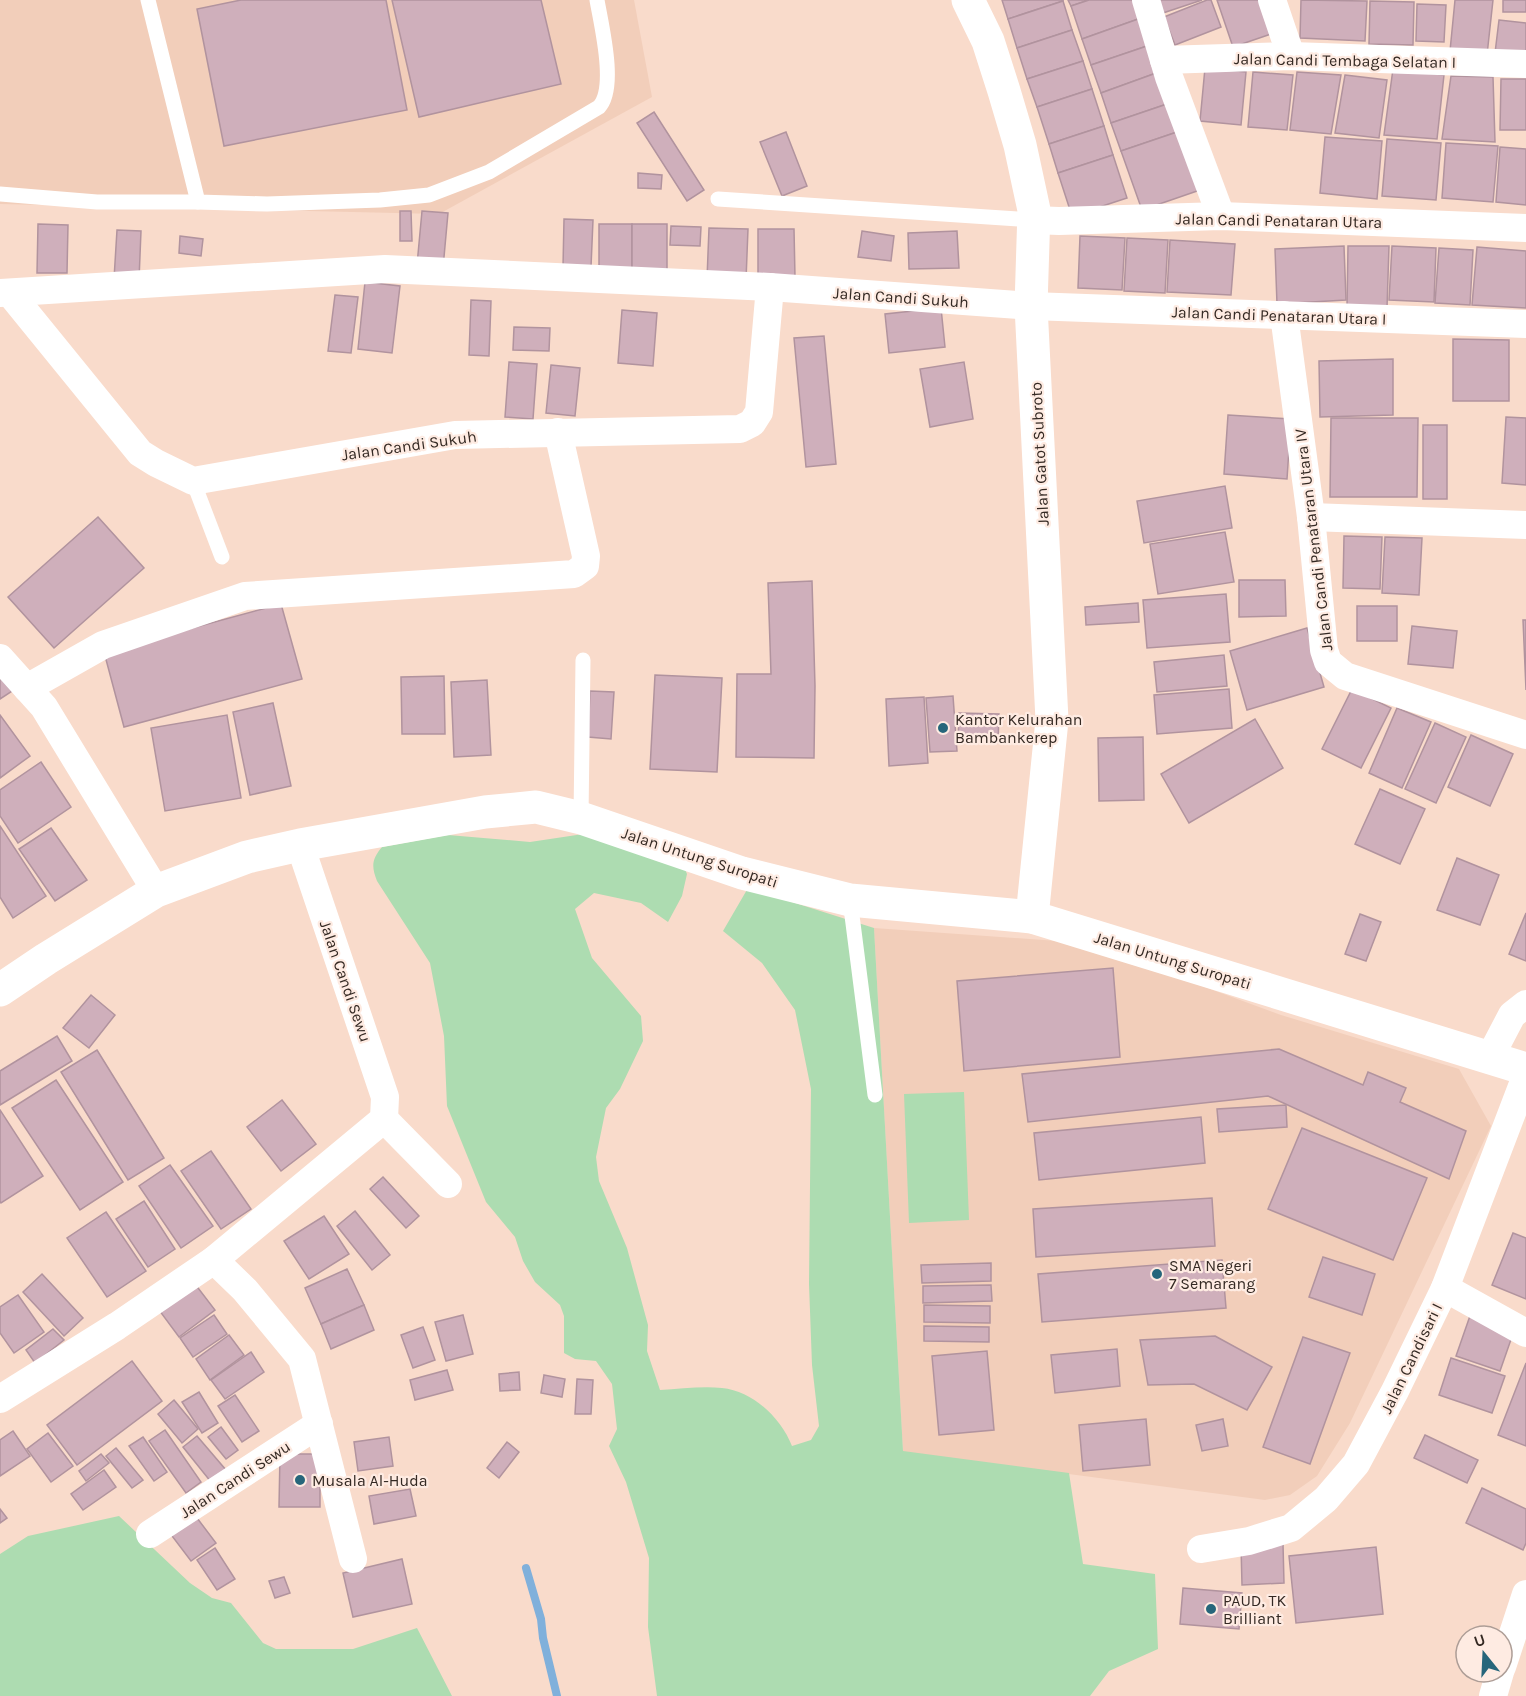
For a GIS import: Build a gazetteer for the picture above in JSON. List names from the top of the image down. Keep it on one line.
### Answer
{"streets":{"main road":["Jalan Gatot Subroto","Jalan Untung Suropati"],"street":["Jalan Candi Tembaga Selatan I","Jalan Candi Penataran Utara","Jalan Candi Sukuh","Jalan Candi Penataran Utara I","Jalan Candi Penataran Utara IV","Jalan Candi Sewu","Jalan Candisari I"]},"crossings":[["Jalan Candi Penataran Utara","Jalan Gatot Subroto"],["Jalan Candi Sukuh","Jalan Candi Penataran Utara I"],["Jalan Candi Sukuh","Jalan Gatot Subroto"],["Jalan Candi Penataran Utara I","Jalan Gatot Subroto"],["Jalan Candi Penataran Utara I","Jalan Candi Penataran Utara IV"],["Jalan Gatot Subroto","Jalan Untung Suropati"],["Jalan Untung Suropati","Jalan Candi Sewu"]],"places":["Kantor Kelurahan Bambankerep","SMA Negeri 7 Semarang","Musala Al-Huda","PAUD, TK Brilliant"],"north":"top"}
